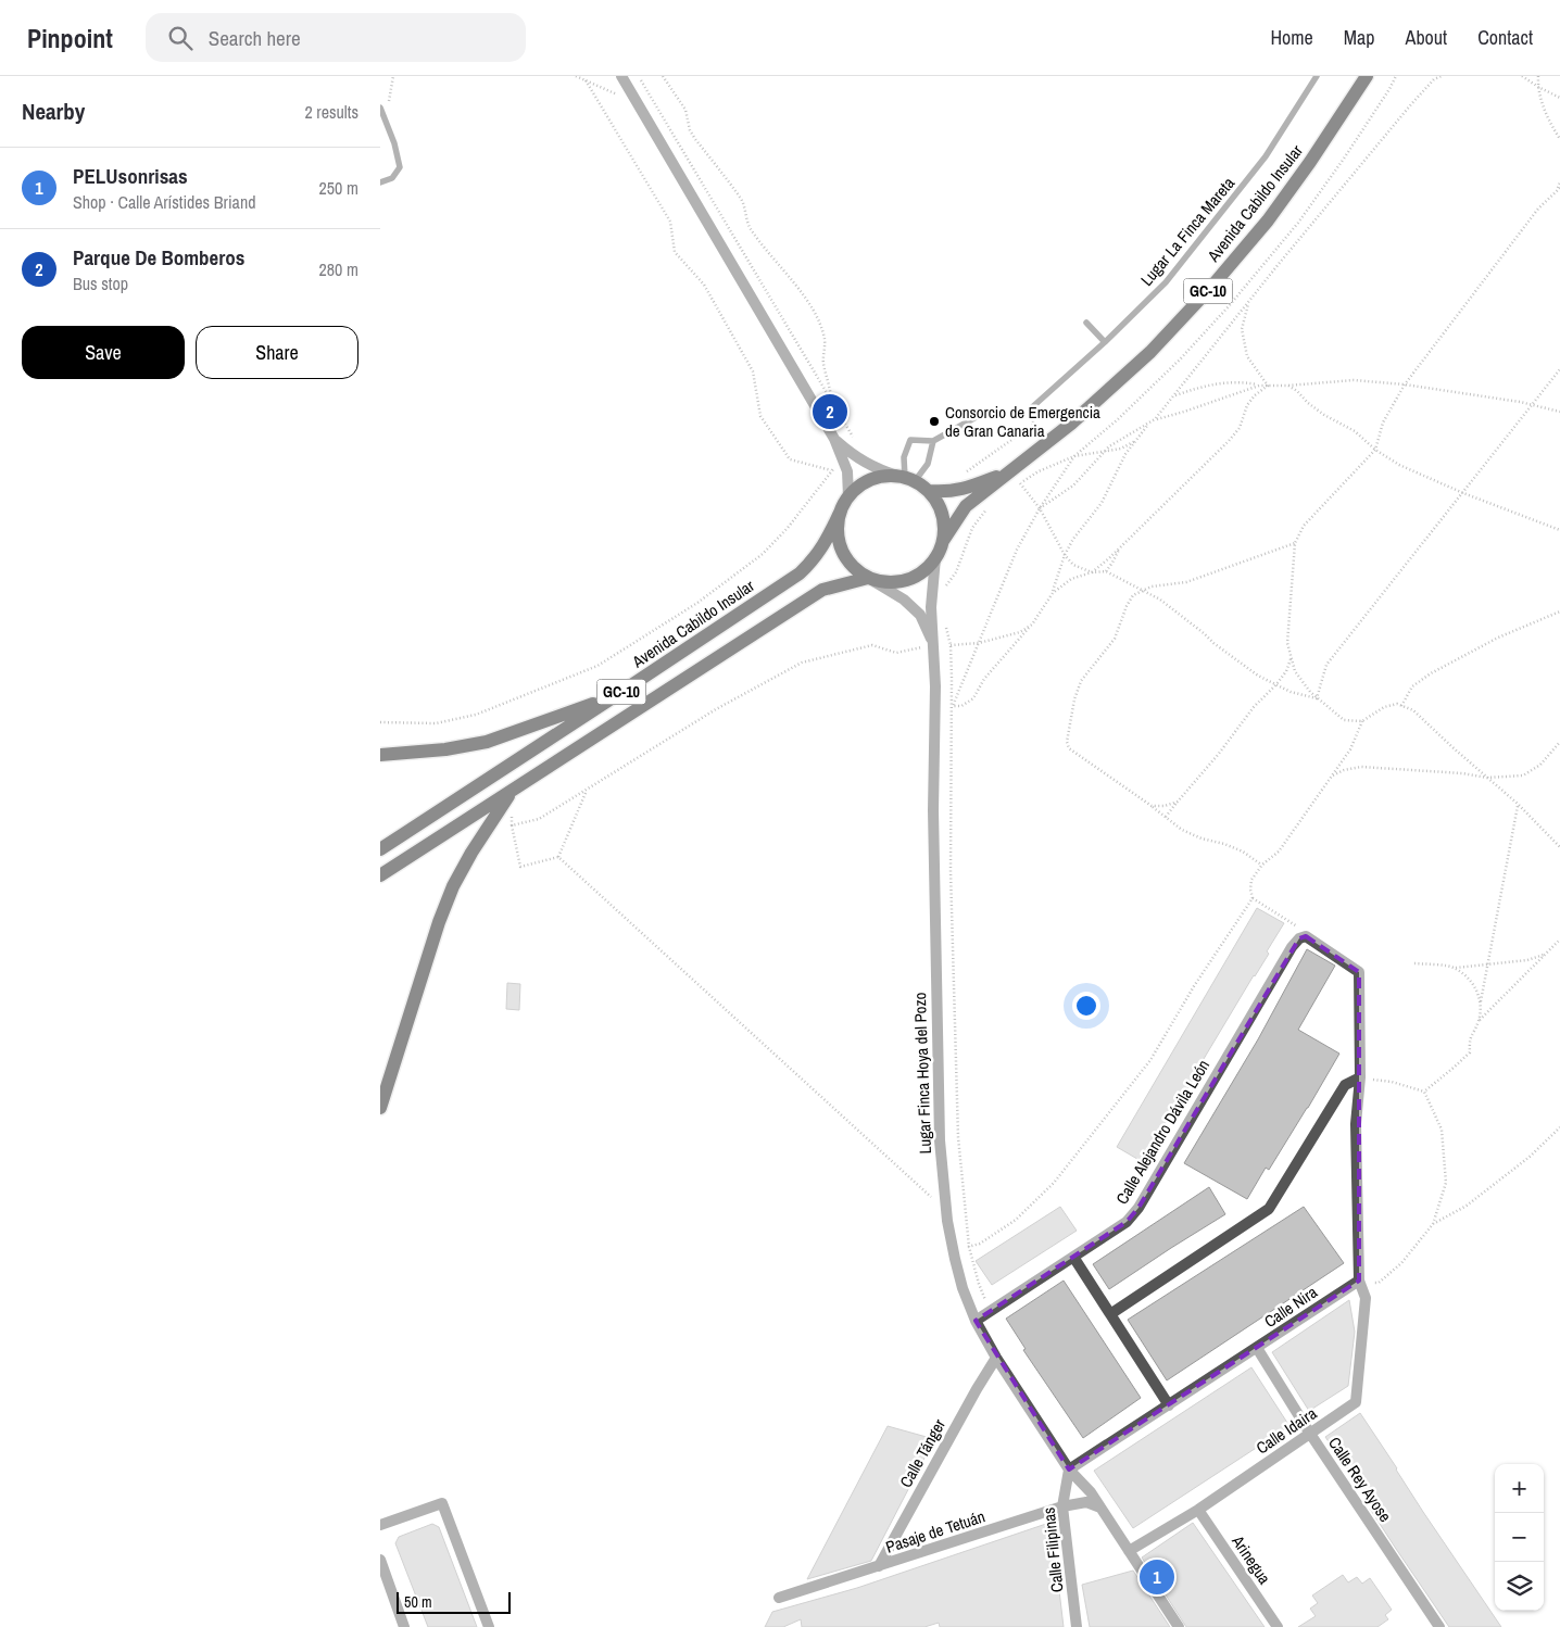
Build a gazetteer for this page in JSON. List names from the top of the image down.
{
  "streets": {
    "main road": ["Avenida Cabildo Insular", "GC-10"],
    "street": [
      "Lugar Finca Hoya del Pozo",
      "Calle Alejandro Dávila León",
      "Calle Nira",
      "Calle Idaira",
      "Calle Tánger",
      "Calle Rey Ayose",
      "Pasaje de Tetuán",
      "Calle Filipinas",
      "Arinegua"
    ],
    "lane": ["Lugar La Finca Mareta"]
  },
  "crossings": [
    ["Avenida Cabildo Insular", "GC-10"],
    ["Avenida Cabildo Insular", "Lugar Finca Hoya del Pozo"],
    ["GC-10", "Lugar Finca Hoya del Pozo"],
    ["Lugar Finca Hoya del Pozo", "Calle Alejandro Dávila León"],
    ["Lugar Finca Hoya del Pozo", "Calle Nira"],
    ["Lugar Finca Hoya del Pozo", "Calle Idaira"],
    ["Lugar Finca Hoya del Pozo", "Calle Tánger"],
    ["Lugar Finca Hoya del Pozo", "Pasaje de Tetuán"],
    ["Lugar Finca Hoya del Pozo", "Calle Filipinas"],
    ["Calle Nira", "Calle Idaira"],
    ["Calle Nira", "Calle Rey Ayose"],
    ["Calle Nira", "Calle Filipinas"],
    ["Calle Idaira", "Calle Rey Ayose"],
    ["Calle Idaira", "Arinegua"],
    ["Calle Tánger", "Pasaje de Tetuán"],
    ["Pasaje de Tetuán", "Calle Filipinas"]
  ],
  "places": ["Consorcio de Emergencia de Gran Canaria"],
  "scale_bar": "50 m",
  "page": {
    "header": "Pinpoint",
    "search": "Search here",
    "nav": [
      "Home",
      "Map",
      "About",
      "Contact"
    ],
    "heading": ["Nearby", "2 results"],
    "list": [
      {
        "mark": "1",
        "name": "PELUsonrisas",
        "note": "Shop · Calle Arístides Briand",
        "value": "250 m"
      },
      {
        "mark": "2",
        "name": "Parque De Bomberos",
        "note": "Bus stop",
        "value": "280 m"
      }
    ],
    "buttons": ["Save", "Share"],
    "pins": ["2", "1"],
    "map_buttons": ["+", "−"],
    "scale": "50 m"
  }
}
